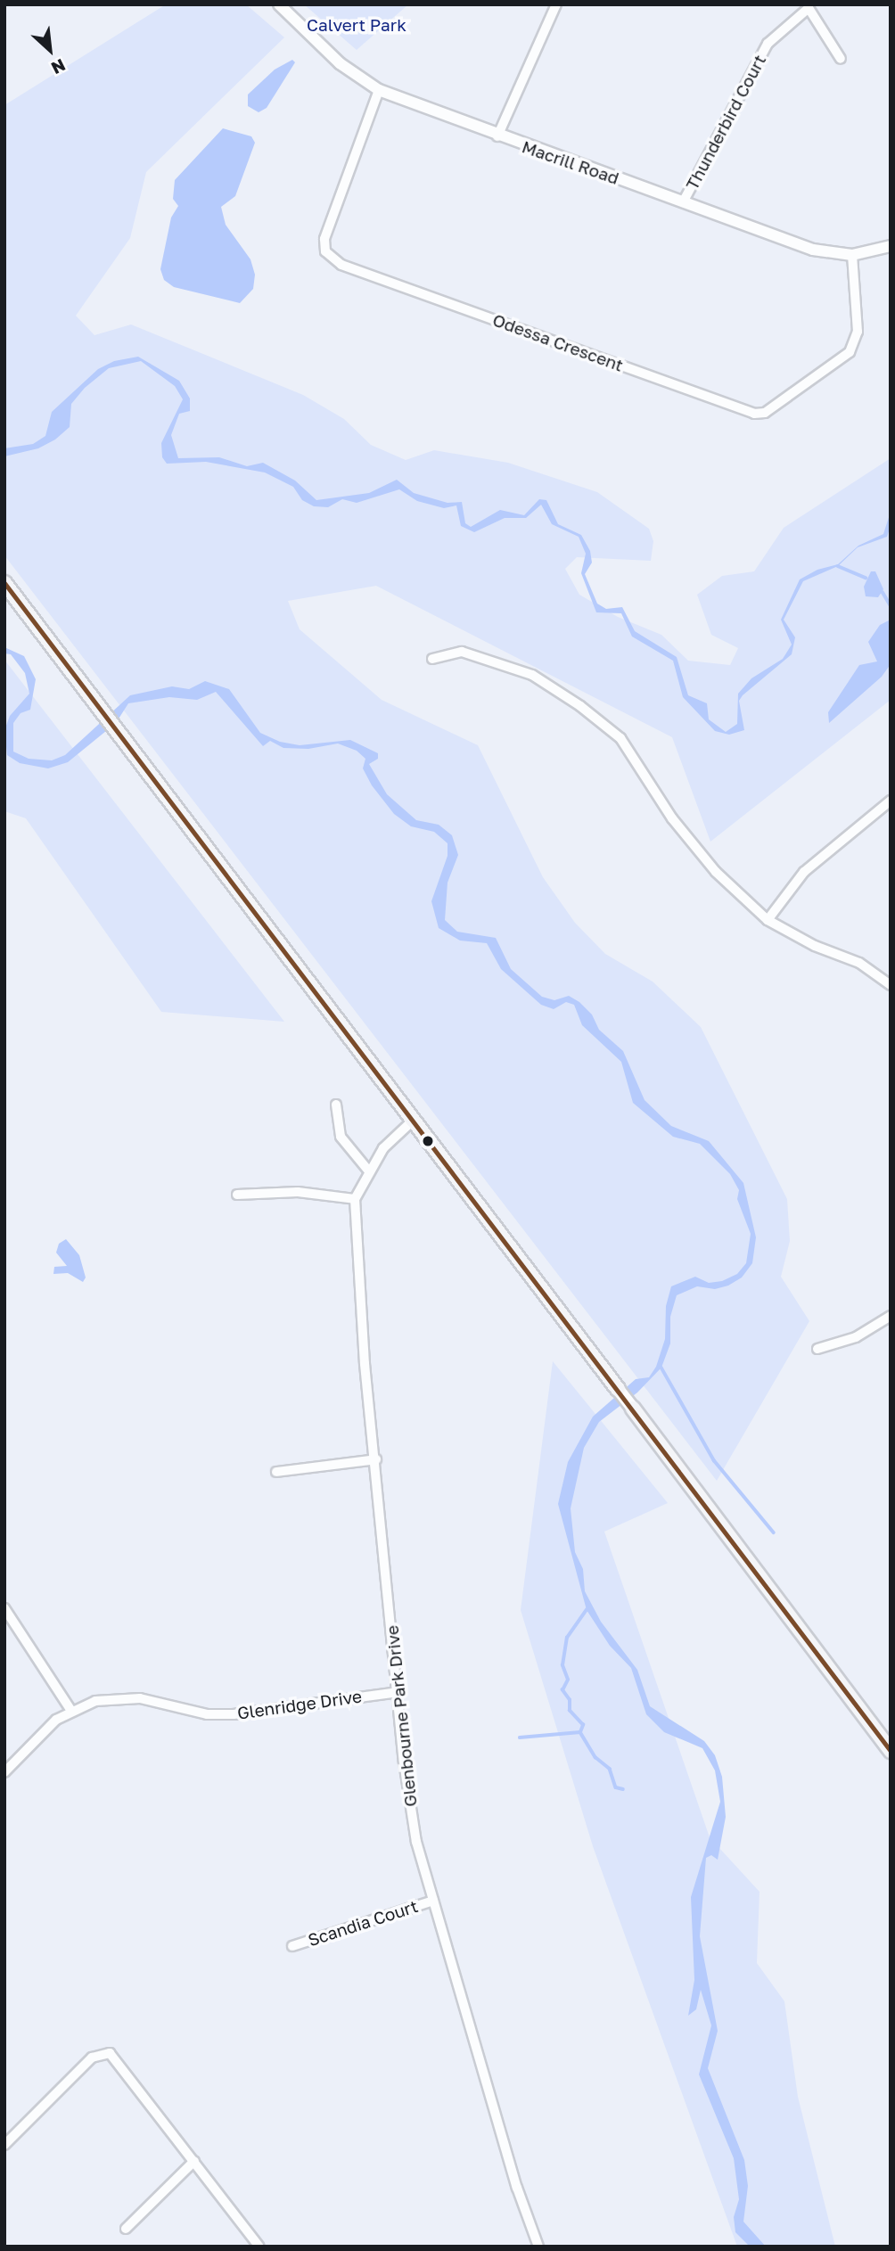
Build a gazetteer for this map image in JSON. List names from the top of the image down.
{
  "streets": {
    "street": [
      "Thunderbird Court",
      "Macrill Road",
      "Odessa Crescent",
      "Glenridge Drive",
      "Glenbourne Park Drive",
      "Scandia Court"
    ]
  },
  "crossings": [
    ["Thunderbird Court", "Macrill Road"],
    ["Macrill Road", "Odessa Crescent"],
    ["Glenridge Drive", "Glenbourne Park Drive"],
    ["Glenbourne Park Drive", "Scandia Court"]
  ],
  "parks": ["Calvert Park"],
  "north": "bottom right"
}
